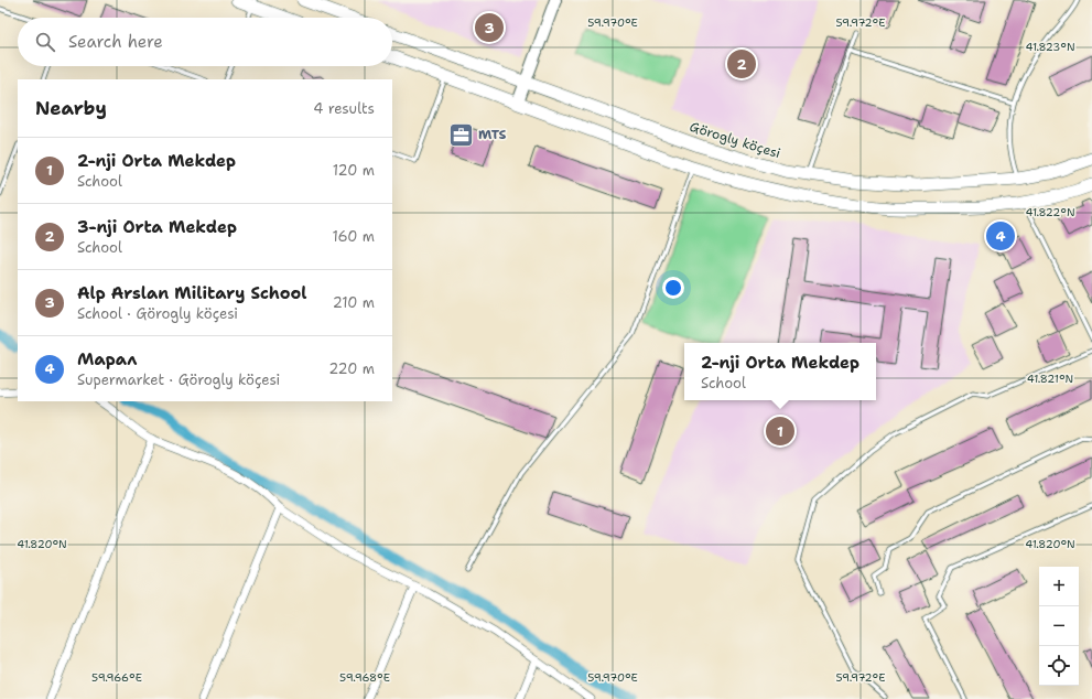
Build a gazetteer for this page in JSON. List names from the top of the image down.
{
  "streets": {
    "main road": ["Görogly köçesi"]
  },
  "places": {
    "office": ["MTS"]
  },
  "page": {
    "pins": [
      "3",
      "2",
      "4",
      "1"
    ],
    "search": "Search here",
    "heading": ["Nearby", "4 results"],
    "list": [
      {
        "mark": "1",
        "name": "2-nji Orta Mekdep",
        "note": "School",
        "value": "120 m"
      },
      {
        "mark": "2",
        "name": "3-nji Orta Mekdep",
        "note": "School",
        "value": "160 m"
      },
      {
        "mark": "3",
        "name": "Alp Arslan Military School",
        "note": "School · Görogly köçesi",
        "value": "210 m"
      },
      {
        "mark": "4",
        "name": "Марал",
        "note": "Supermarket · Görogly köçesi",
        "value": "220 m"
      }
    ],
    "popup": ["2-nji Orta Mekdep", "School"],
    "map_buttons": ["+", "−"]
  },
  "coordinates": [
    "59.970°E",
    "59.972°E",
    "41.823°N",
    "41.822°N",
    "41.821°N",
    "41.820°N",
    "59.966°E",
    "59.968°E"
  ]
}
